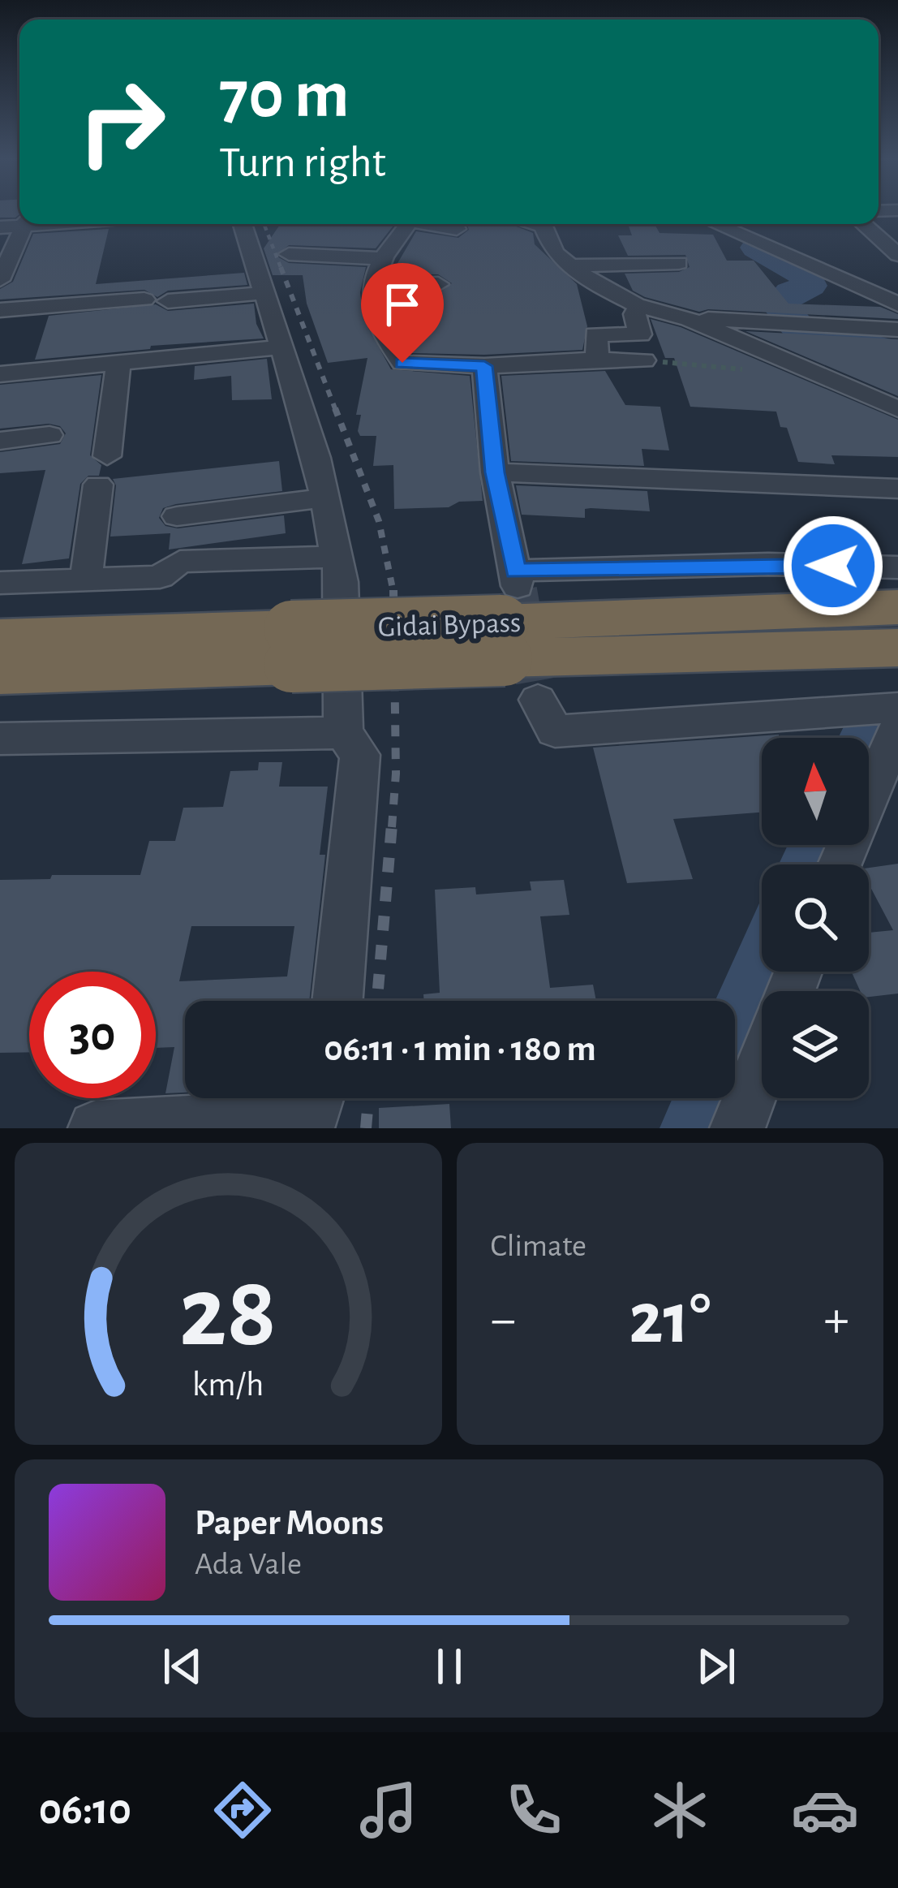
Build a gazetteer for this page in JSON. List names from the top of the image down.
{
  "streets": {
    "highway": ["Gidai Bypass"]
  },
  "north": "top",
  "page": {
    "turn": ["70 m", "Turn right"],
    "limit": "30",
    "trip": "06:11 · 1 min · 180 m",
    "tile": "Climate",
    "heat": ["−", "21°", "+"],
    "song": ["Paper Moons", "Ada Vale"],
    "tabs": "06:10",
    "gauge": ["28", "km/h"]
  }
}
